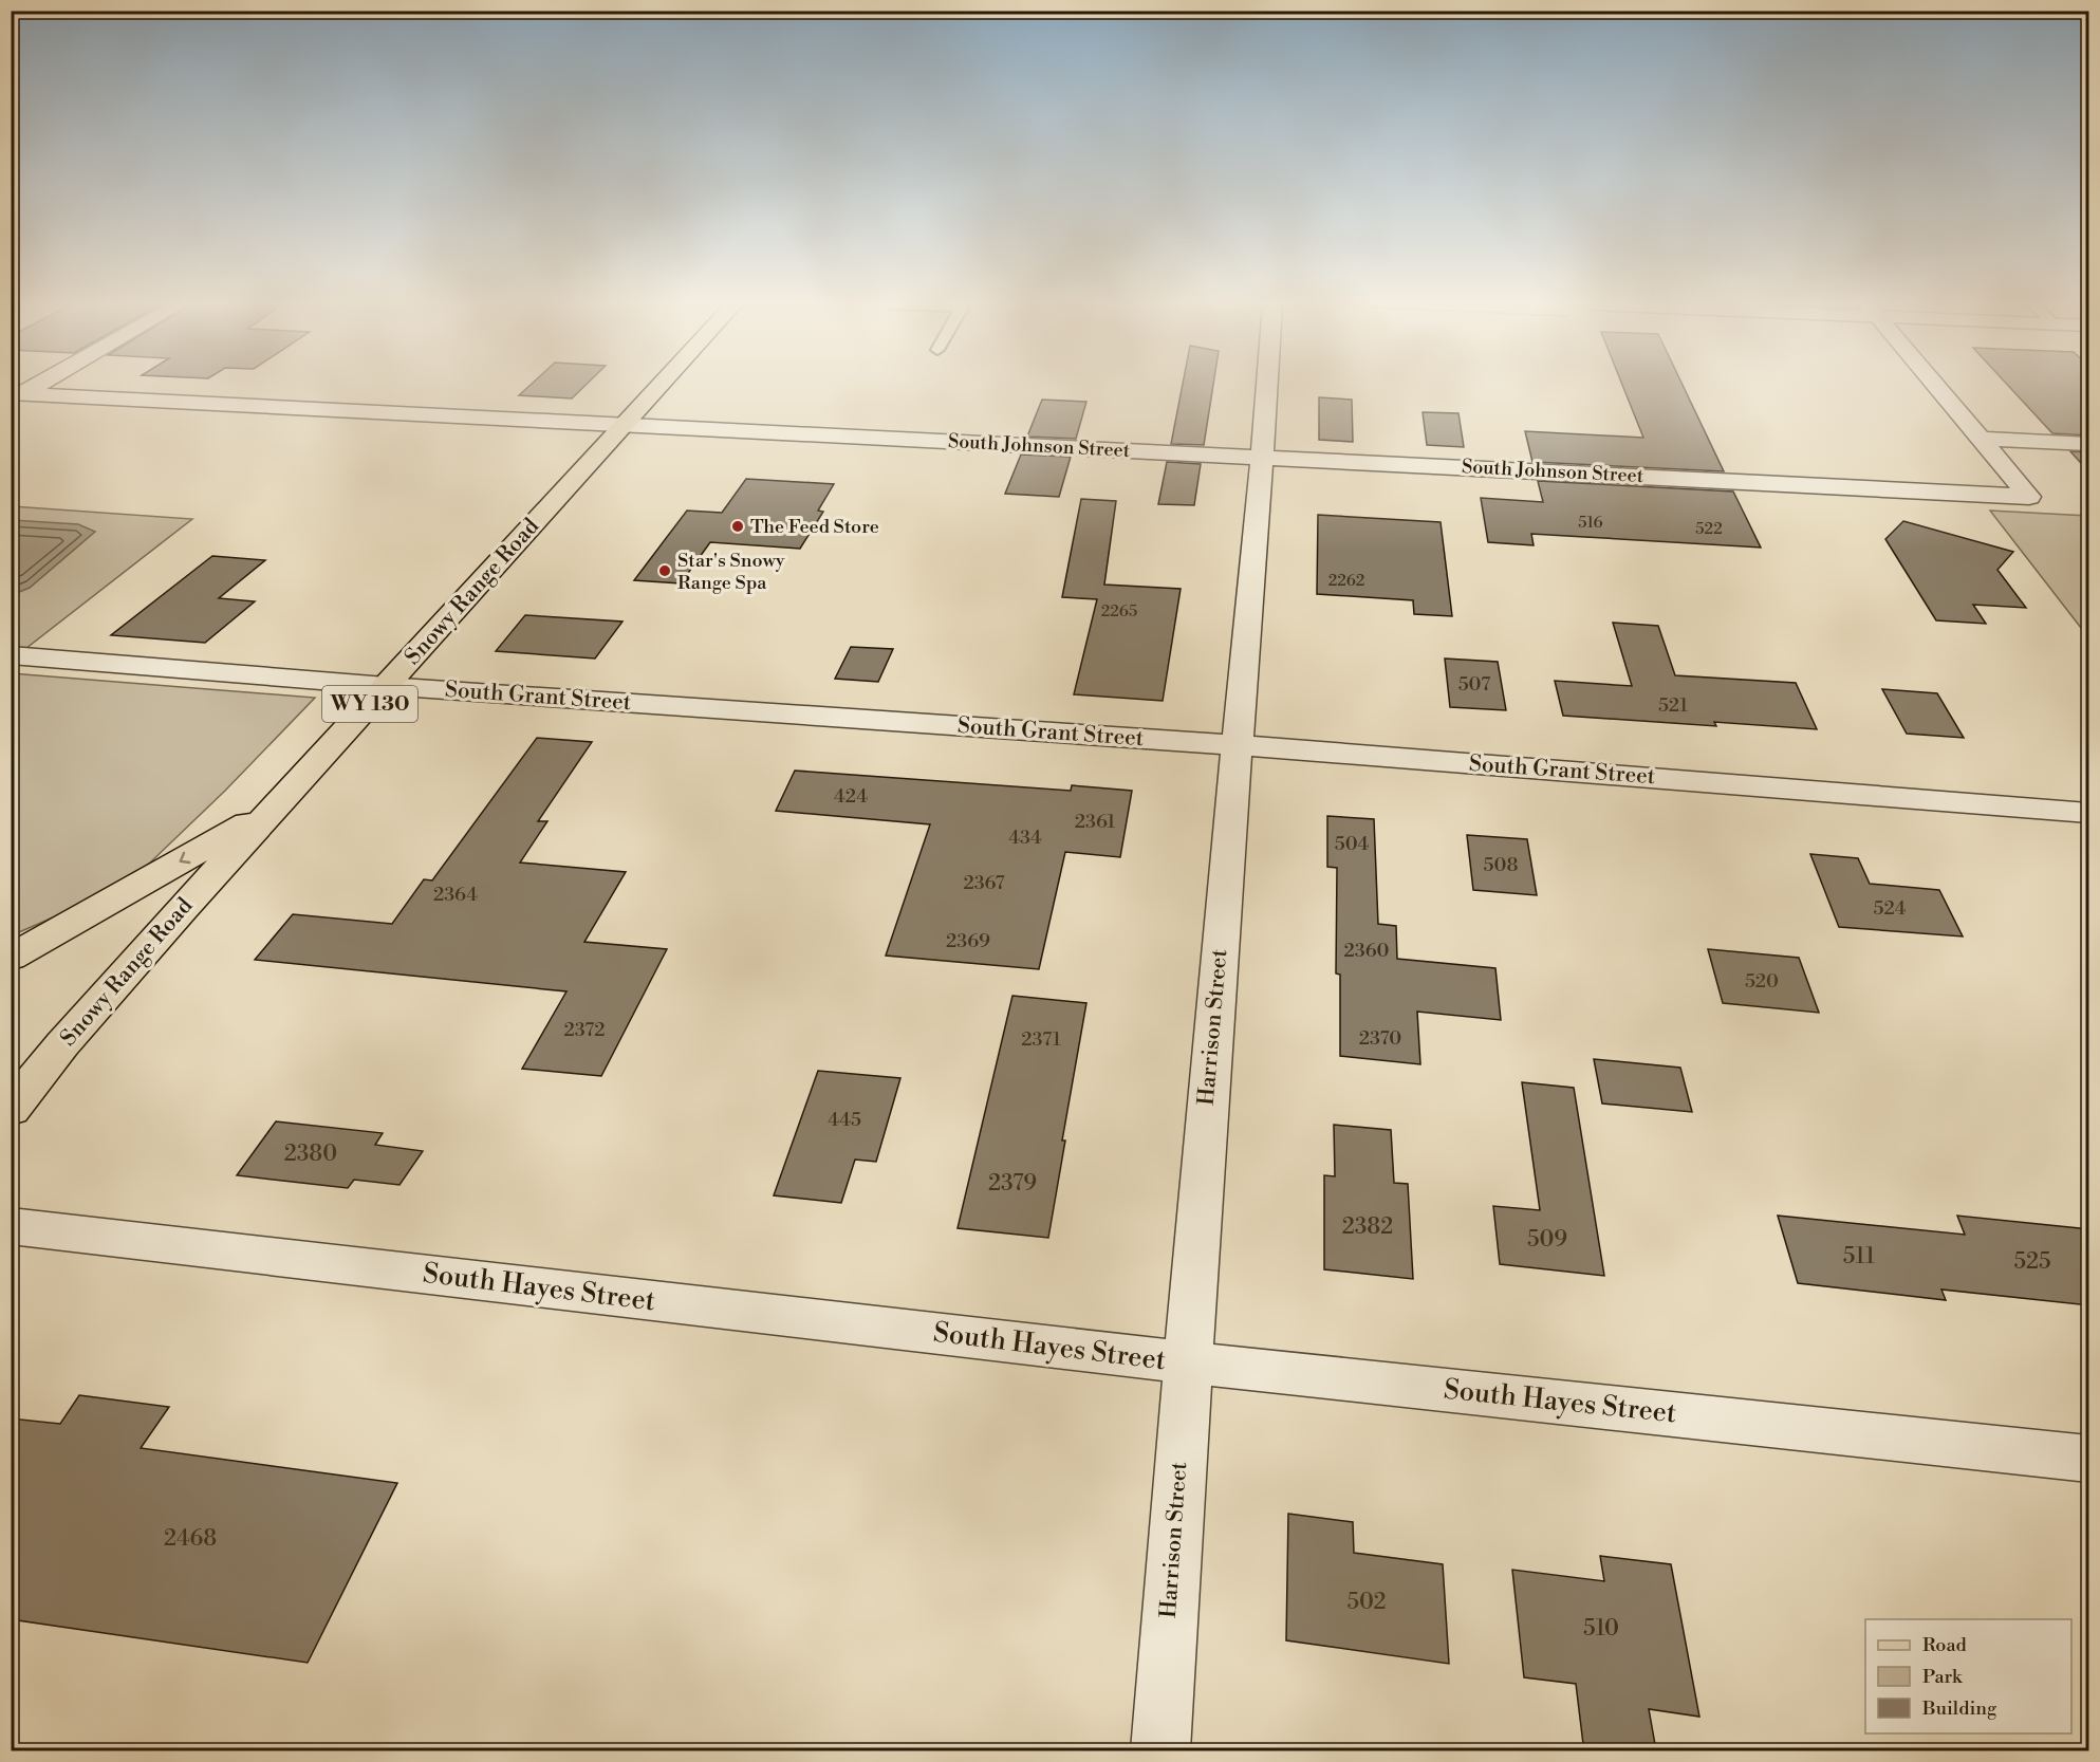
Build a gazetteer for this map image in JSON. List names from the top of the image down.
{
  "streets": {
    "main road": ["Snowy Range Road", "WY 130"],
    "street": [
      "South Johnson Street",
      "South Grant Street",
      "Harrison Street",
      "South Hayes Street"
    ]
  },
  "crossings": [
    ["South Johnson Street", "Snowy Range Road"],
    ["South Johnson Street", "Harrison Street"],
    ["Snowy Range Road", "South Grant Street"],
    ["Snowy Range Road", "WY 130"],
    ["South Grant Street", "Harrison Street"],
    ["Harrison Street", "South Hayes Street"]
  ],
  "places": ["The Feed Store", "Star's Snowy Range Spa"],
  "house_numbers": [
    "516",
    "522",
    "2262",
    "2265",
    "507",
    "521",
    "424",
    "2361",
    "434",
    "504",
    "508",
    "2367",
    "2364",
    "524",
    "2369",
    "2360",
    "520",
    "2372",
    "2370",
    "2371",
    "445",
    "2380",
    "2379",
    "2382",
    "509",
    "511",
    "525",
    "2468",
    "502",
    "510"
  ],
  "legend": ["Road", "Park", "Building"]
}
